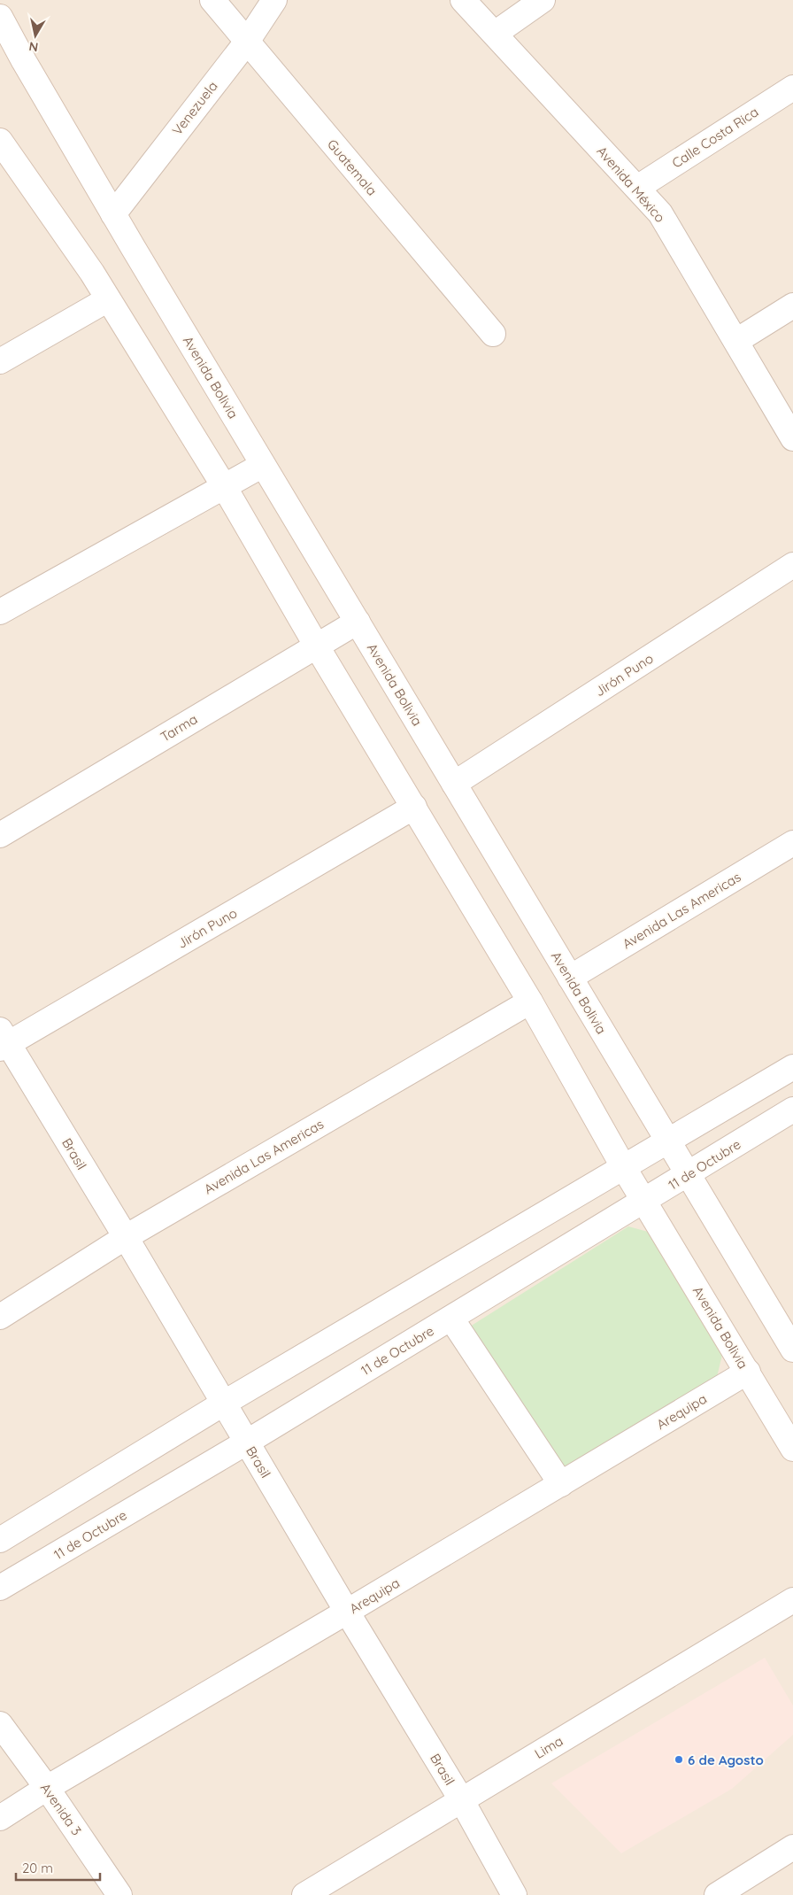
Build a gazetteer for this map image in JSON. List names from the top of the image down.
{
  "streets": {
    "street": [
      "Venezuela",
      "Calle Costa Rica",
      "Guatemala",
      "Avenida México",
      "Avenida Bolivia",
      "Jirón Puno",
      "Tarma",
      "Avenida Las Americas",
      "Brasil",
      "11 de Octubre",
      "Arequipa",
      "Lima",
      "Avenida 3"
    ]
  },
  "crossings": [
    ["Venezuela", "Guatemala"],
    ["Venezuela", "Avenida Bolivia"],
    ["Calle Costa Rica", "Avenida México"],
    ["Avenida Bolivia", "Jirón Puno"],
    ["Avenida Bolivia", "Tarma"],
    ["Avenida Bolivia", "Avenida Las Americas"],
    ["Avenida Bolivia", "11 de Octubre"],
    ["Avenida Bolivia", "Arequipa"],
    ["Jirón Puno", "Brasil"],
    ["Avenida Las Americas", "Brasil"],
    ["Brasil", "11 de Octubre"],
    ["Brasil", "Arequipa"],
    ["Brasil", "Lima"],
    ["Arequipa", "Avenida 3"]
  ],
  "places": ["6 de Agosto"],
  "scale_bar": "20 m",
  "north": "bottom"
}
